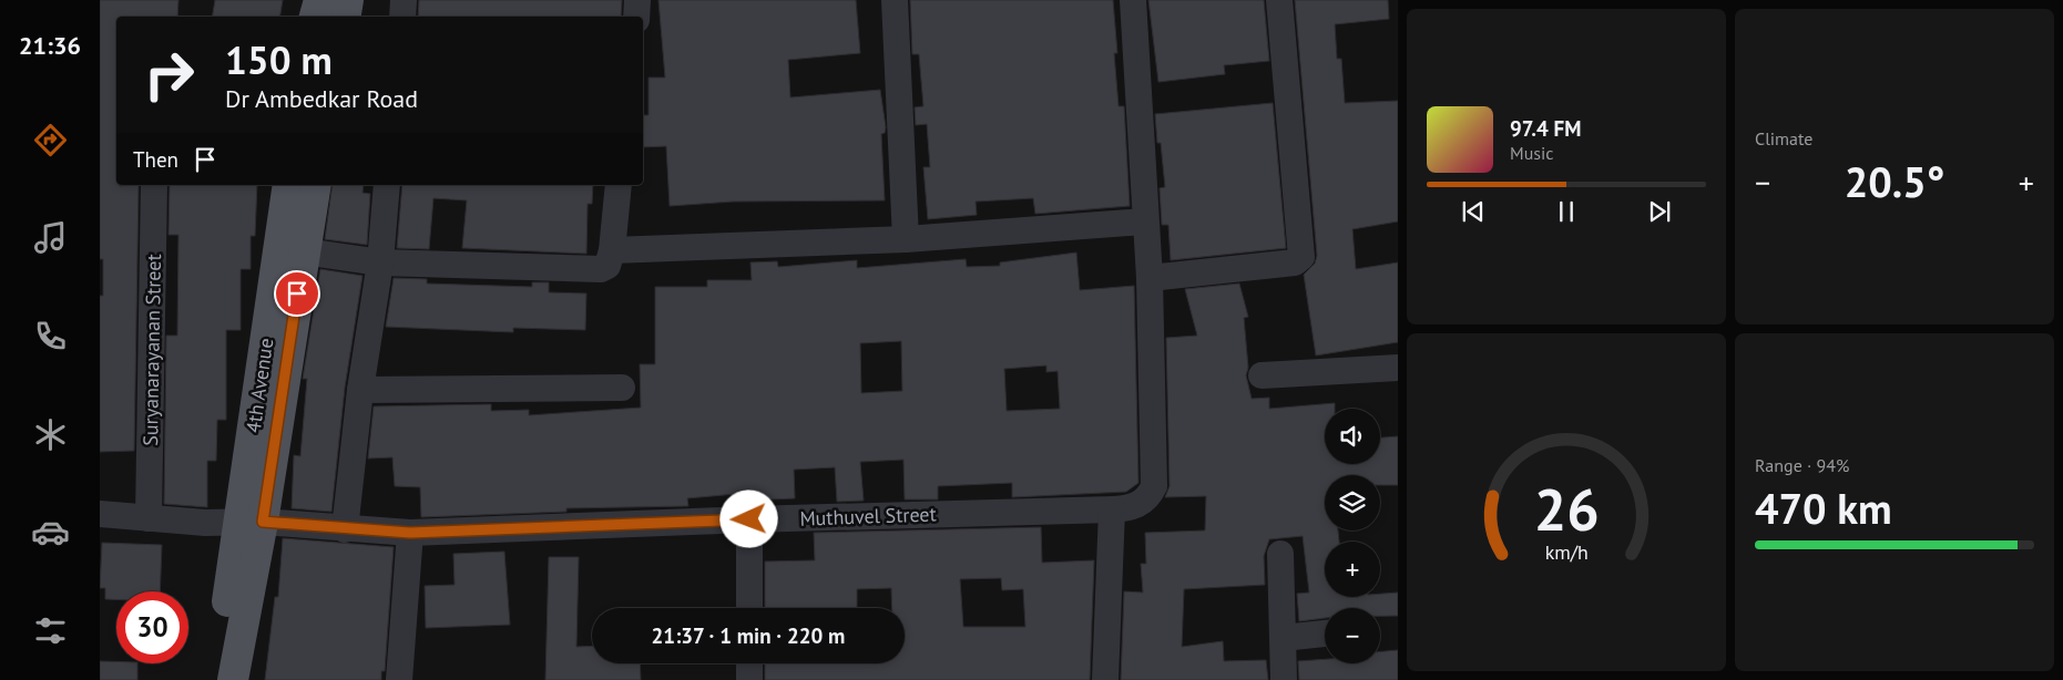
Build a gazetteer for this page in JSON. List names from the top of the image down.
{
  "streets": {
    "main road": ["4th Avenue"],
    "street": ["Suryanarayanan Street", "Muthuvel Street"]
  },
  "crossings": [
    ["Suryanarayanan Street", "Muthuvel Street"],
    ["4th Avenue", "Muthuvel Street"]
  ],
  "page": {
    "tabs": "21:36",
    "tile": [
      "Climate",
      ["Range · 94%", "470 km"]
    ],
    "turn": ["150 m", "Dr Ambedkar Road"],
    "song": ["97.4 FM", "Music"],
    "then": "Then",
    "heat": ["−", "20.5°", "+"],
    "map_buttons": ["+", "−"],
    "limit": "30",
    "trip": "21:37 · 1 min · 220 m",
    "gauge": ["26", "km/h"]
  }
}
